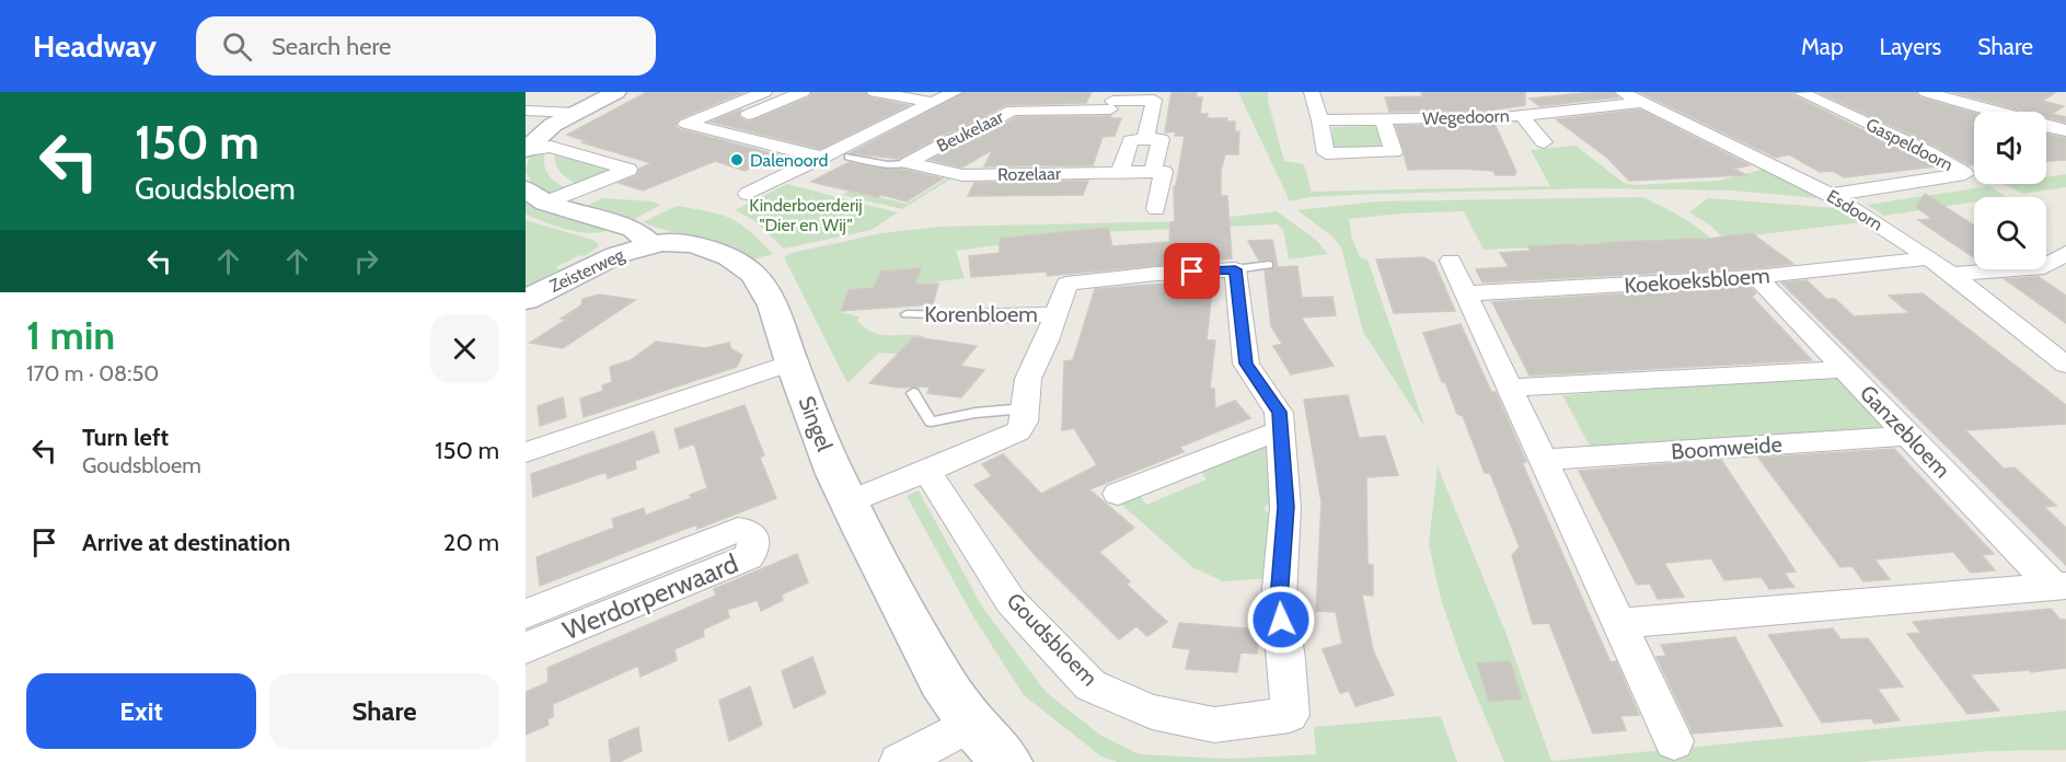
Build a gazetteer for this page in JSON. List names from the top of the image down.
{
  "streets": {
    "street": [
      "Wegedoorn",
      "Beukelaar",
      "Gaspeldoorn",
      "Rozelaar",
      "Esdoorn",
      "Zeisterweg",
      "Koekoeksbloem",
      "Korenbloem",
      "Singel",
      "Ganzebloem",
      "Boomweide",
      "Werdorperwaard",
      "Goudsbloem"
    ]
  },
  "crossings": [
    ["Wegedoorn", "Esdoorn"],
    ["Beukelaar", "Rozelaar"],
    ["Gaspeldoorn", "Esdoorn"],
    ["Esdoorn", "Koekoeksbloem"],
    ["Zeisterweg", "Singel"],
    ["Koekoeksbloem", "Ganzebloem"],
    ["Ganzebloem", "Boomweide"]
  ],
  "parks": ["Kinderboerderij \"Dier en Wij\""],
  "places": ["Dalenoord"],
  "page": {
    "header": "Headway",
    "search": "Search here",
    "nav": ["Map", "Layers", "Share"],
    "turn": ["150 m", "Goudsbloem"],
    "heading": ["1 min", "170 m · 08:50"],
    "list": [
      {
        "name": "Turn left",
        "note": "Goudsbloem",
        "value": "150 m"
      },
      {
        "name": "Arrive at destination",
        "value": "20 m"
      }
    ],
    "buttons": ["Exit", "Share"]
  }
}
